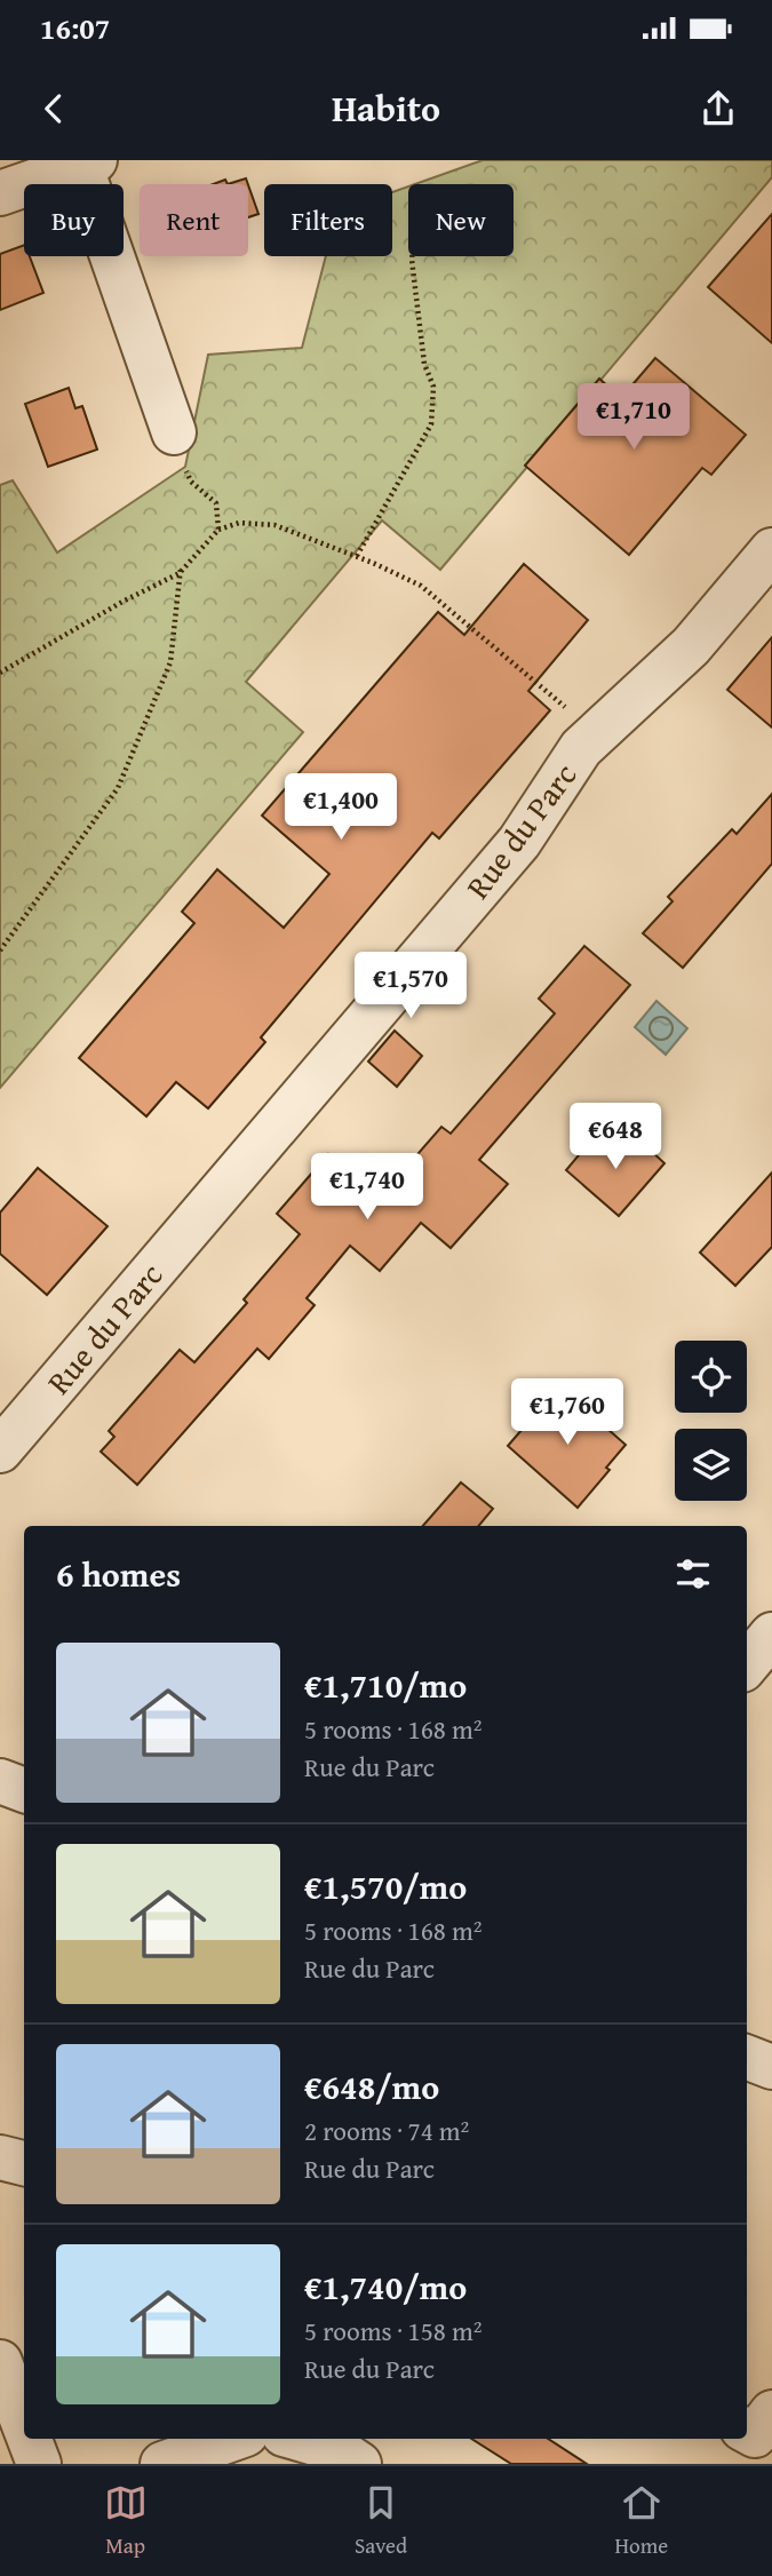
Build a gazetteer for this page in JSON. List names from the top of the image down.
{
  "streets": {
    "street": ["Rue du Parc"]
  },
  "page": {
    "status": "16:07",
    "header": "Habito",
    "chip": [
      "Buy",
      "Rent",
      "Filters",
      "New"
    ],
    "price": [
      "€1,710",
      "€1,400",
      "€1,570",
      "€648",
      "€1,740",
      "€1,760"
    ],
    "heading": "6 homes",
    "list": [
      {
        "name": "€1,710/mo",
        "note": "5 rooms · 168 m² · Rue du Parc"
      },
      {
        "name": "€1,570/mo",
        "note": "5 rooms · 168 m² · Rue du Parc"
      },
      {
        "name": "€648/mo",
        "note": "2 rooms · 74 m² · Rue du Parc"
      },
      {
        "name": "€1,740/mo",
        "note": "5 rooms · 158 m² · Rue du Parc"
      }
    ],
    "tabs": ["Map", "Saved", "Home"]
  }
}
